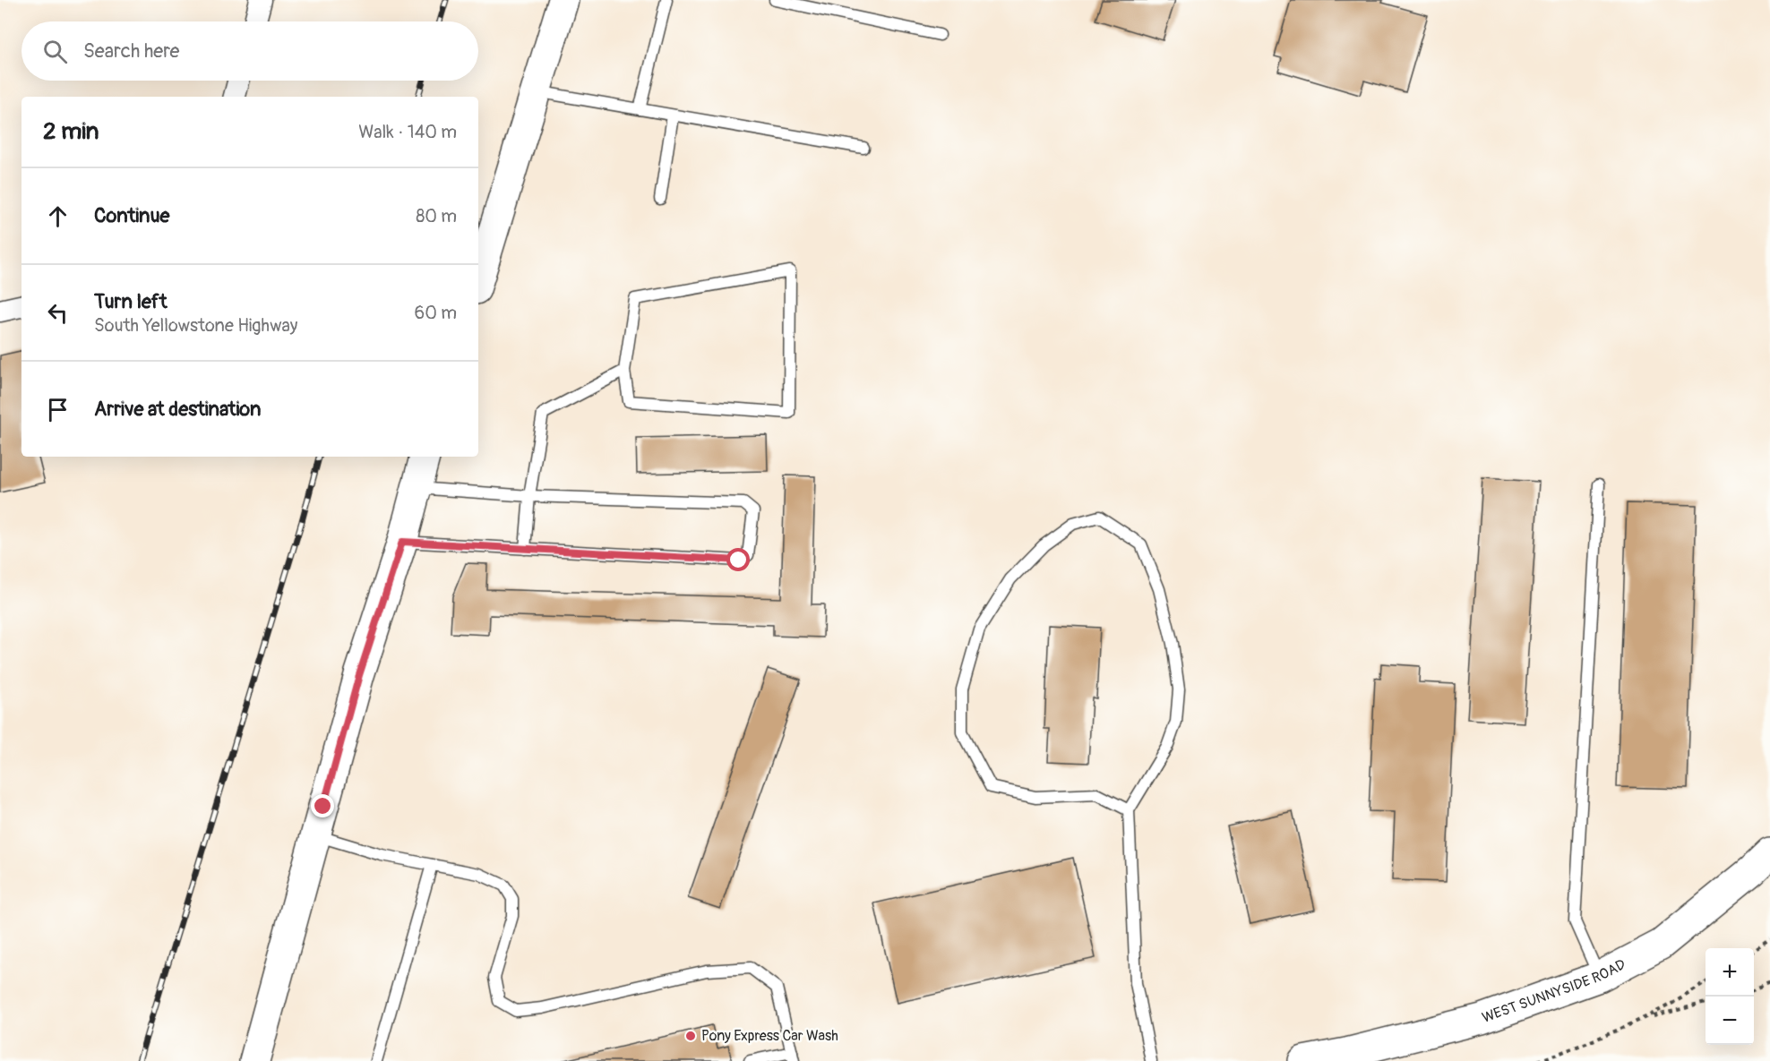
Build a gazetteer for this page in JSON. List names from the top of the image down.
{
  "streets": {
    "main road": ["WEST SUNNYSIDE ROAD"]
  },
  "places": ["Pony Express Car Wash"],
  "page": {
    "search": "Search here",
    "heading": ["2 min", "Walk · 140 m"],
    "list": [
      ["Continue", "80 m"],
      ["Turn left", "South Yellowstone Highway", "60 m"],
      "Arrive at destination"
    ],
    "map_buttons": ["+", "−"]
  }
}
